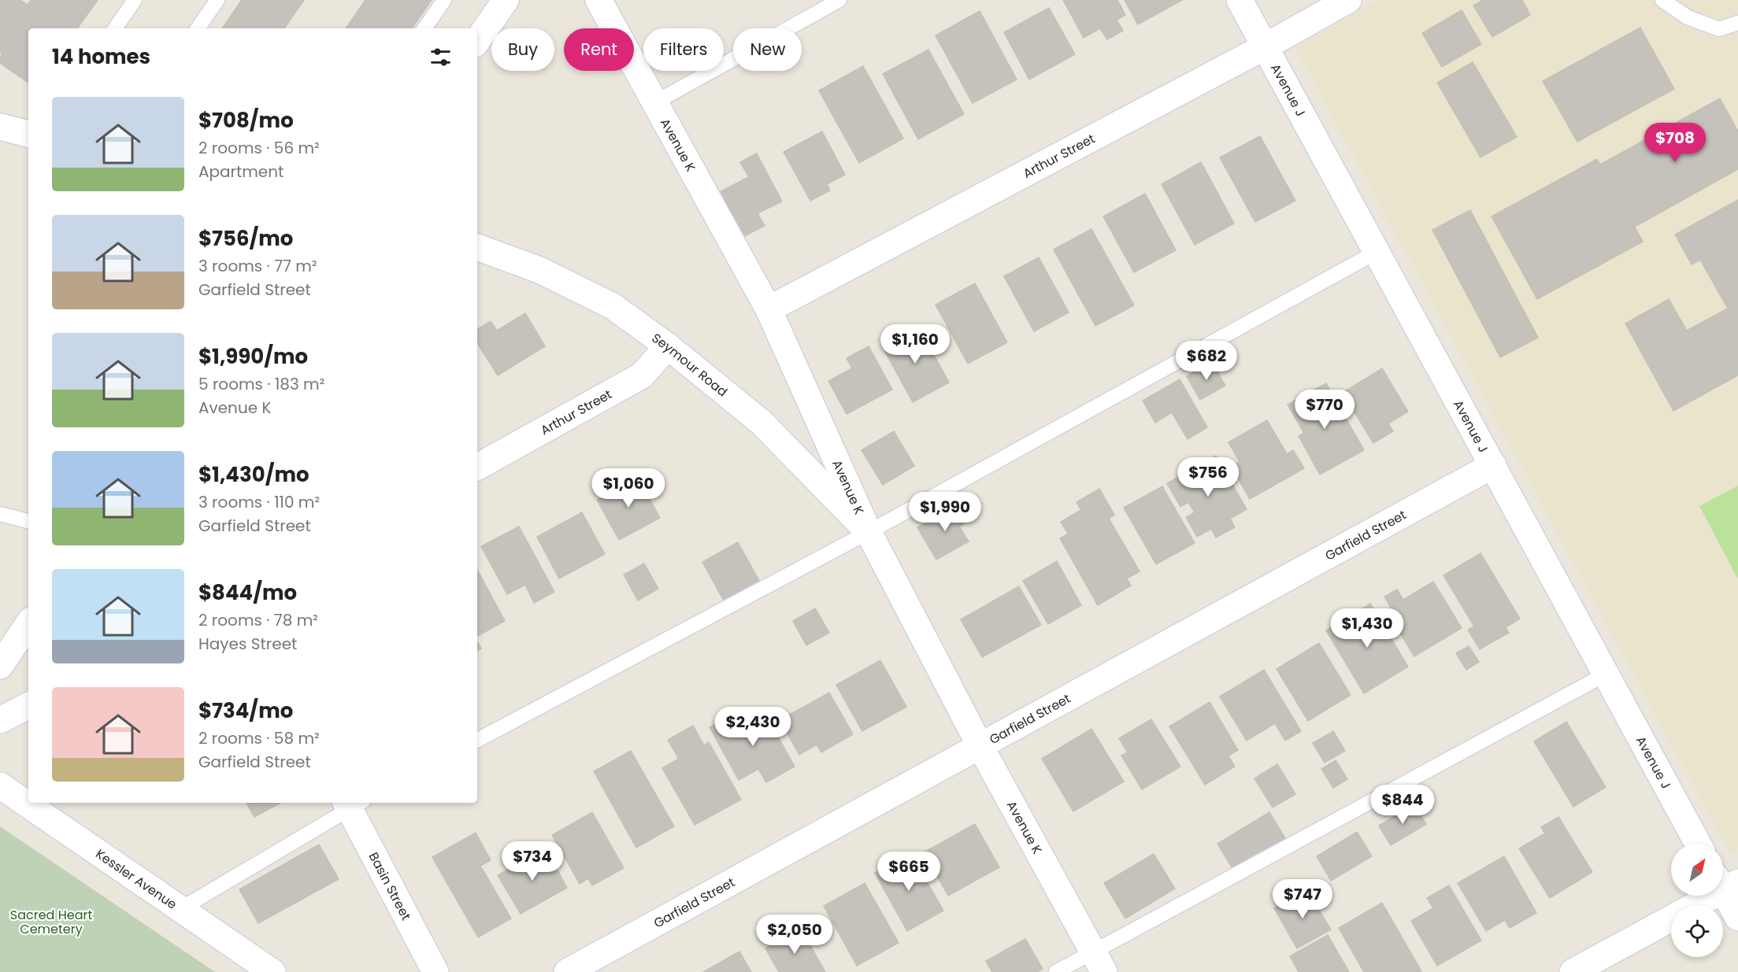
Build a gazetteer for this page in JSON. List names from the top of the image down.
{
  "streets": {
    "street": [
      "Avenue J",
      "Avenue K",
      "Arthur Street",
      "Seymour Road",
      "Garfield Street",
      "Kessler Avenue",
      "Basin Street"
    ]
  },
  "crossings": [
    ["Avenue J", "Arthur Street"],
    ["Avenue J", "Garfield Street"],
    ["Avenue K", "Arthur Street"],
    ["Avenue K", "Seymour Road"],
    ["Avenue K", "Garfield Street"],
    ["Arthur Street", "Seymour Road"]
  ],
  "parks": ["Sacred Heart Cemetery"],
  "north": "top right",
  "page": {
    "chip": [
      "Buy",
      "Rent",
      "Filters",
      "New"
    ],
    "heading": "14 homes",
    "list": [
      {
        "name": "$708/mo",
        "note": "2 rooms · 56 m² · Apartment"
      },
      {
        "name": "$756/mo",
        "note": "3 rooms · 77 m² · Garfield Street"
      },
      {
        "name": "$1,990/mo",
        "note": "5 rooms · 183 m² · Avenue K"
      },
      {
        "name": "$1,430/mo",
        "note": "3 rooms · 110 m² · Garfield Street"
      },
      {
        "name": "$844/mo",
        "note": "2 rooms · 78 m² · Hayes Street"
      },
      {
        "name": "$734/mo",
        "note": "2 rooms · 58 m² · Garfield Street"
      }
    ],
    "price": [
      "$708",
      "$1,160",
      "$682",
      "$770",
      "$756",
      "$1,060",
      "$1,990",
      "$1,430",
      "$2,430",
      "$844",
      "$734",
      "$665",
      "$747",
      "$2,050"
    ]
  }
}
